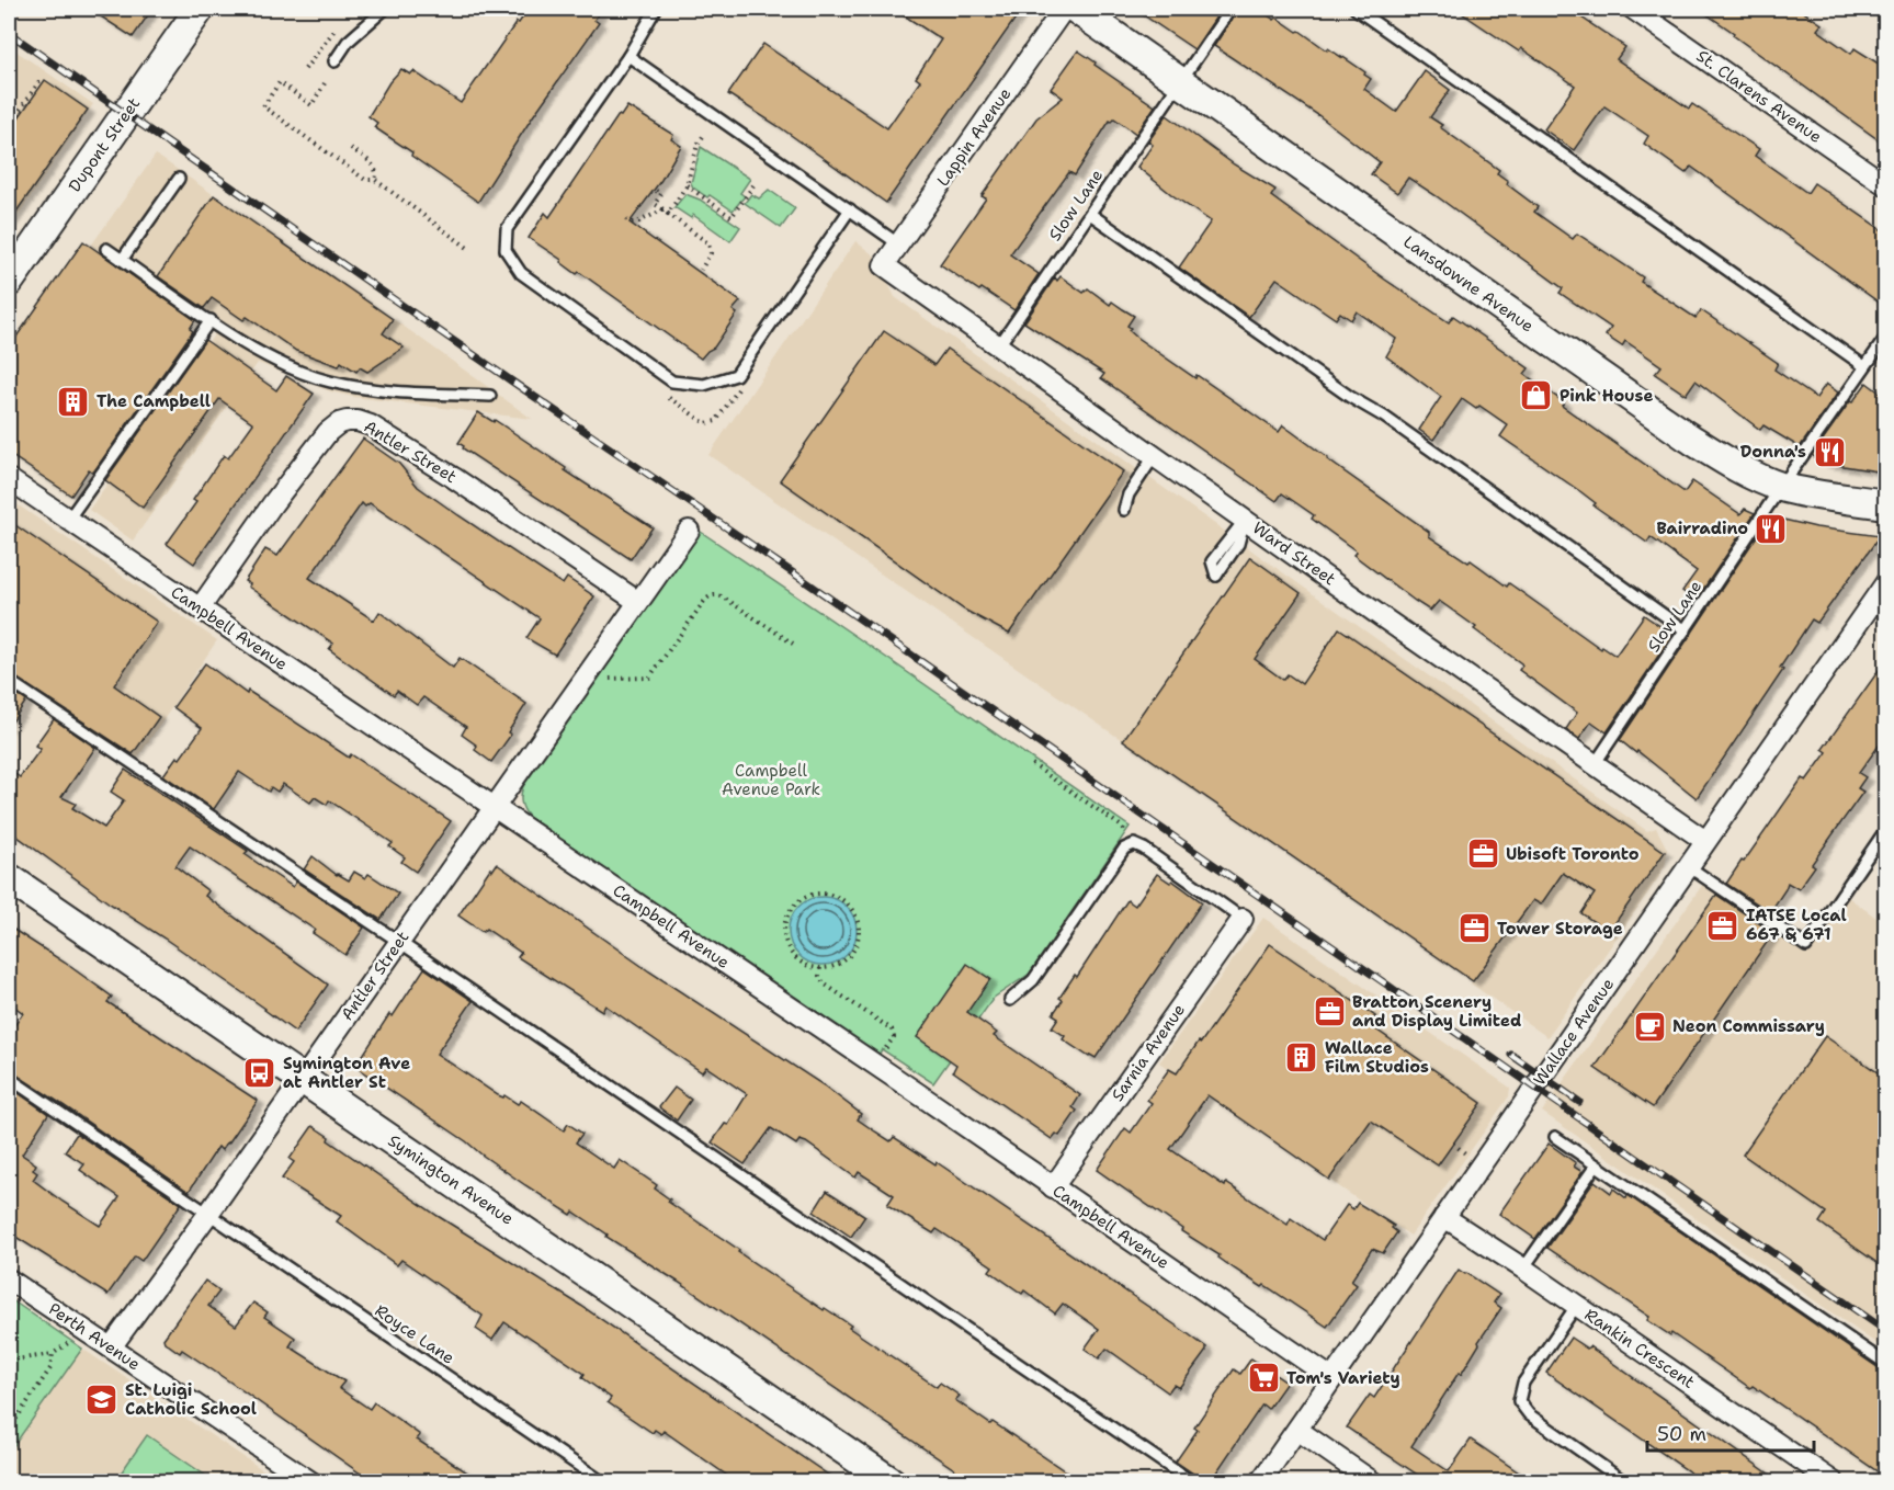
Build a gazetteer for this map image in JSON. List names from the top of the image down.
{
  "streets": {
    "street": [
      "St. Clarens Avenue",
      "Lappin Avenue",
      "Dupont Street",
      "Lansdowne Avenue",
      "Antler Street",
      "Ward Street",
      "Campbell Avenue",
      "Wallace Avenue",
      "Sarnia Avenue",
      "Symington Avenue",
      "Perth Avenue",
      "Rankin Crescent"
    ],
    "lane": ["Slow Lane", "Royce Lane"]
  },
  "crossings": [
    ["Lappin Avenue", "Ward Street"],
    ["Slow Lane", "Lansdowne Avenue"],
    ["Slow Lane", "Ward Street"],
    ["Antler Street", "Campbell Avenue"],
    ["Antler Street", "Symington Avenue"],
    ["Antler Street", "Royce Lane"],
    ["Antler Street", "Perth Avenue"],
    ["Ward Street", "Wallace Avenue"],
    ["Campbell Avenue", "Wallace Avenue"],
    ["Campbell Avenue", "Sarnia Avenue"],
    ["Wallace Avenue", "Rankin Crescent"]
  ],
  "parks": ["Campbell Avenue Park"],
  "places": {
    "shop": ["Pink House"],
    "building": ["The Campbell", "Wallace Film Studios"],
    "restaurant": ["Donna's", "Bairradino"],
    "office": [
      "Ubisoft Toronto",
      "IATSE Local 667 & 671",
      "Tower Storage",
      "Bratton Scenery and Display Limited"
    ],
    "cafe": ["Neon Commissary"],
    "bus stop": ["Symington Ave at Antler St"],
    "supermarket": ["Tom's Variety"],
    "school or university": ["St. Luigi Catholic School"]
  },
  "scale_bar": "50 m"
}
